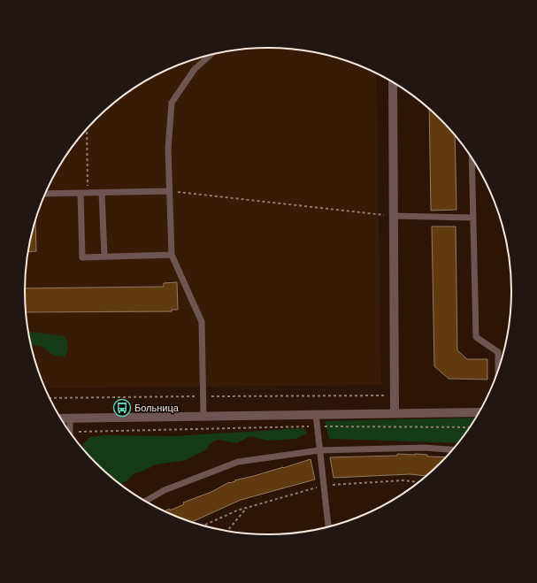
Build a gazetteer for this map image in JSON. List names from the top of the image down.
{
  "places": {
    "bus stop": ["Больница"]
  }
}
